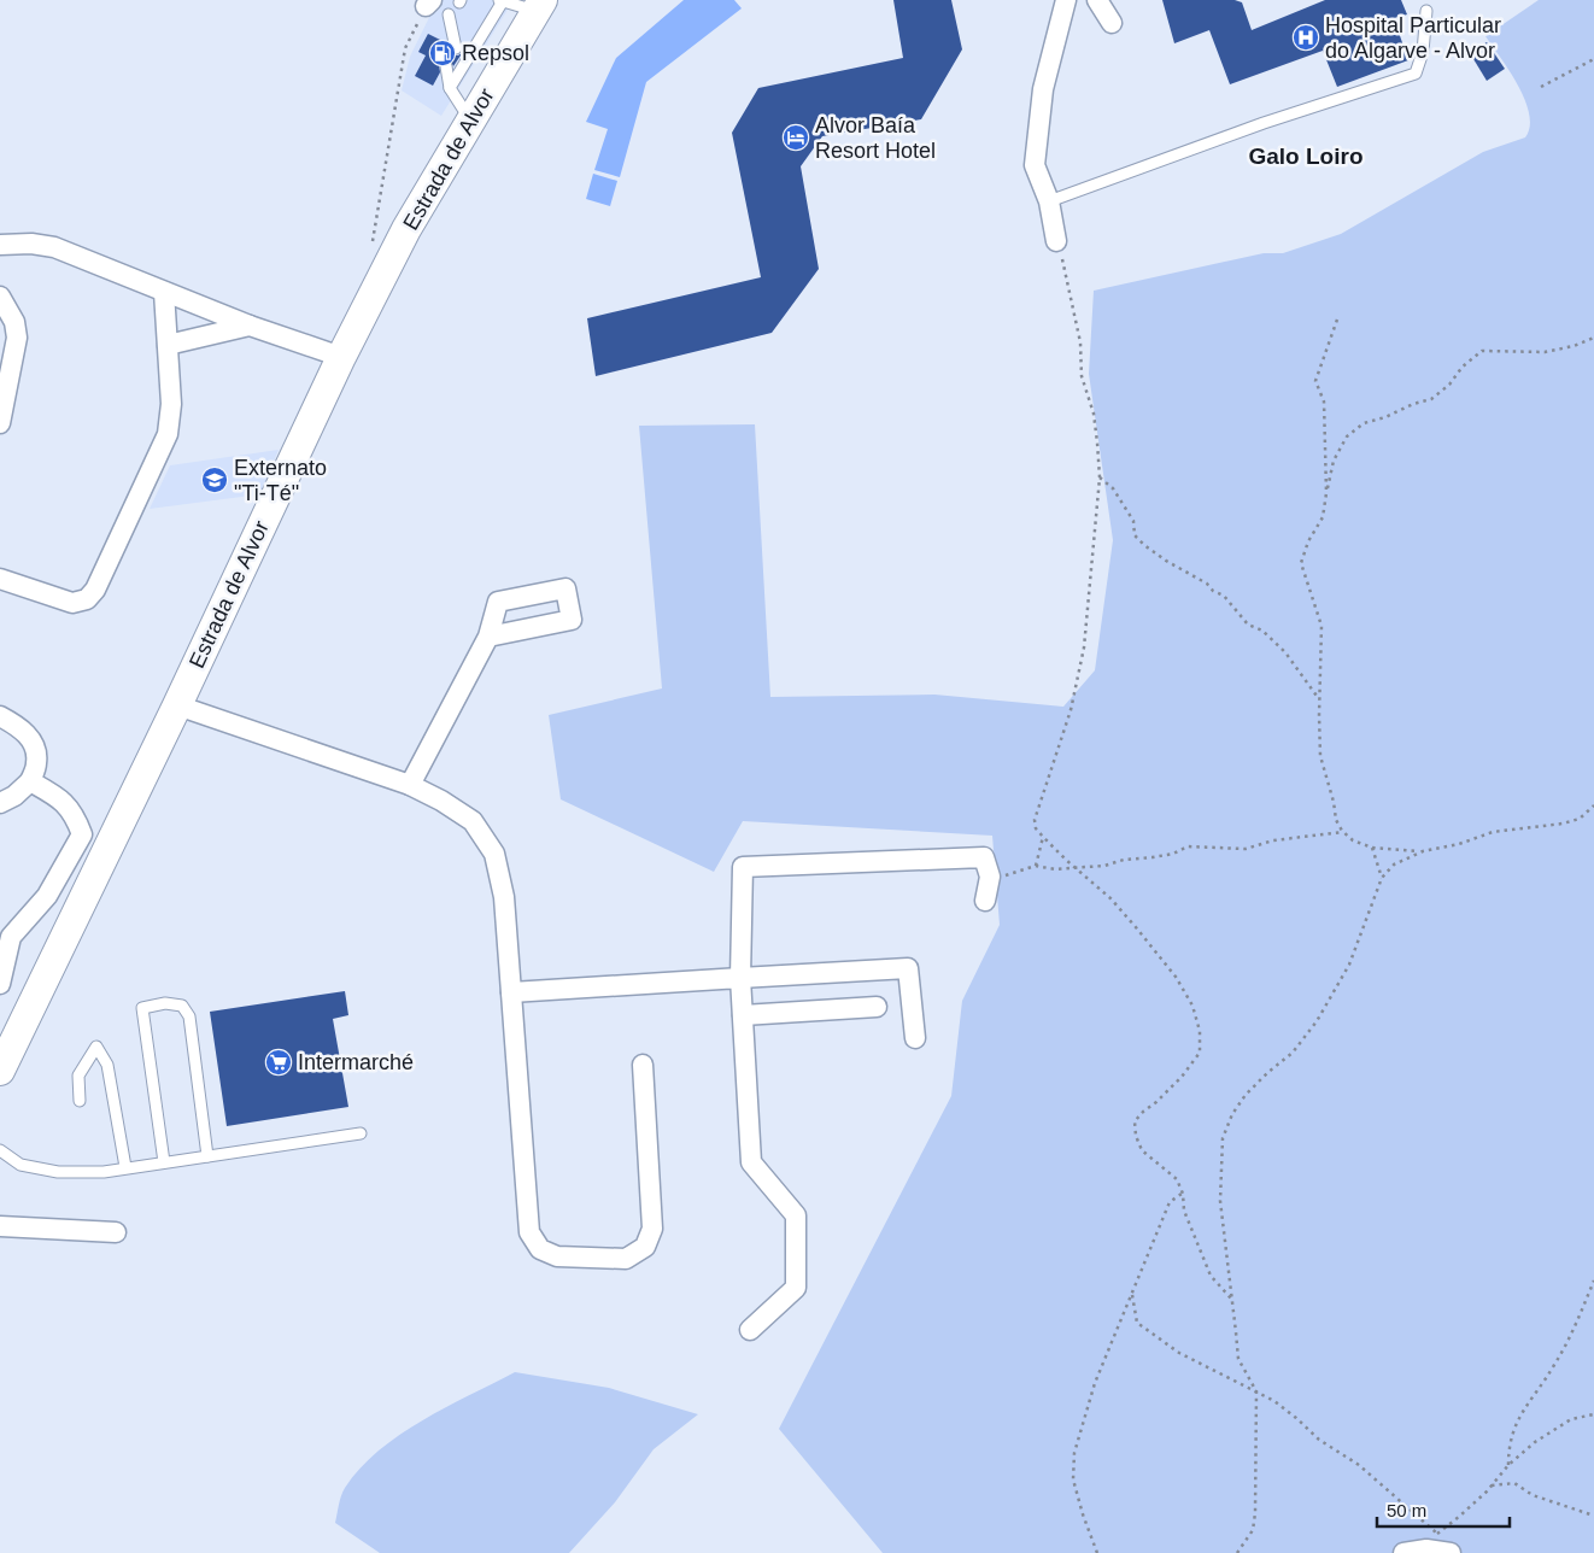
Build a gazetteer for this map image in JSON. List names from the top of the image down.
{
  "streets": {
    "street": ["Estrada de Alvor"]
  },
  "districts": ["Galo Loiro"],
  "places": {
    "hospital": ["Hospital Particular do Algarve - Alvor"],
    "fuel station": ["Repsol"],
    "hotel": ["Alvor Baía Resort Hotel"],
    "school or university": ["Externato \"Ti-Té\""],
    "supermarket": ["Intermarché"]
  },
  "scale_bar": "50 m"
}
